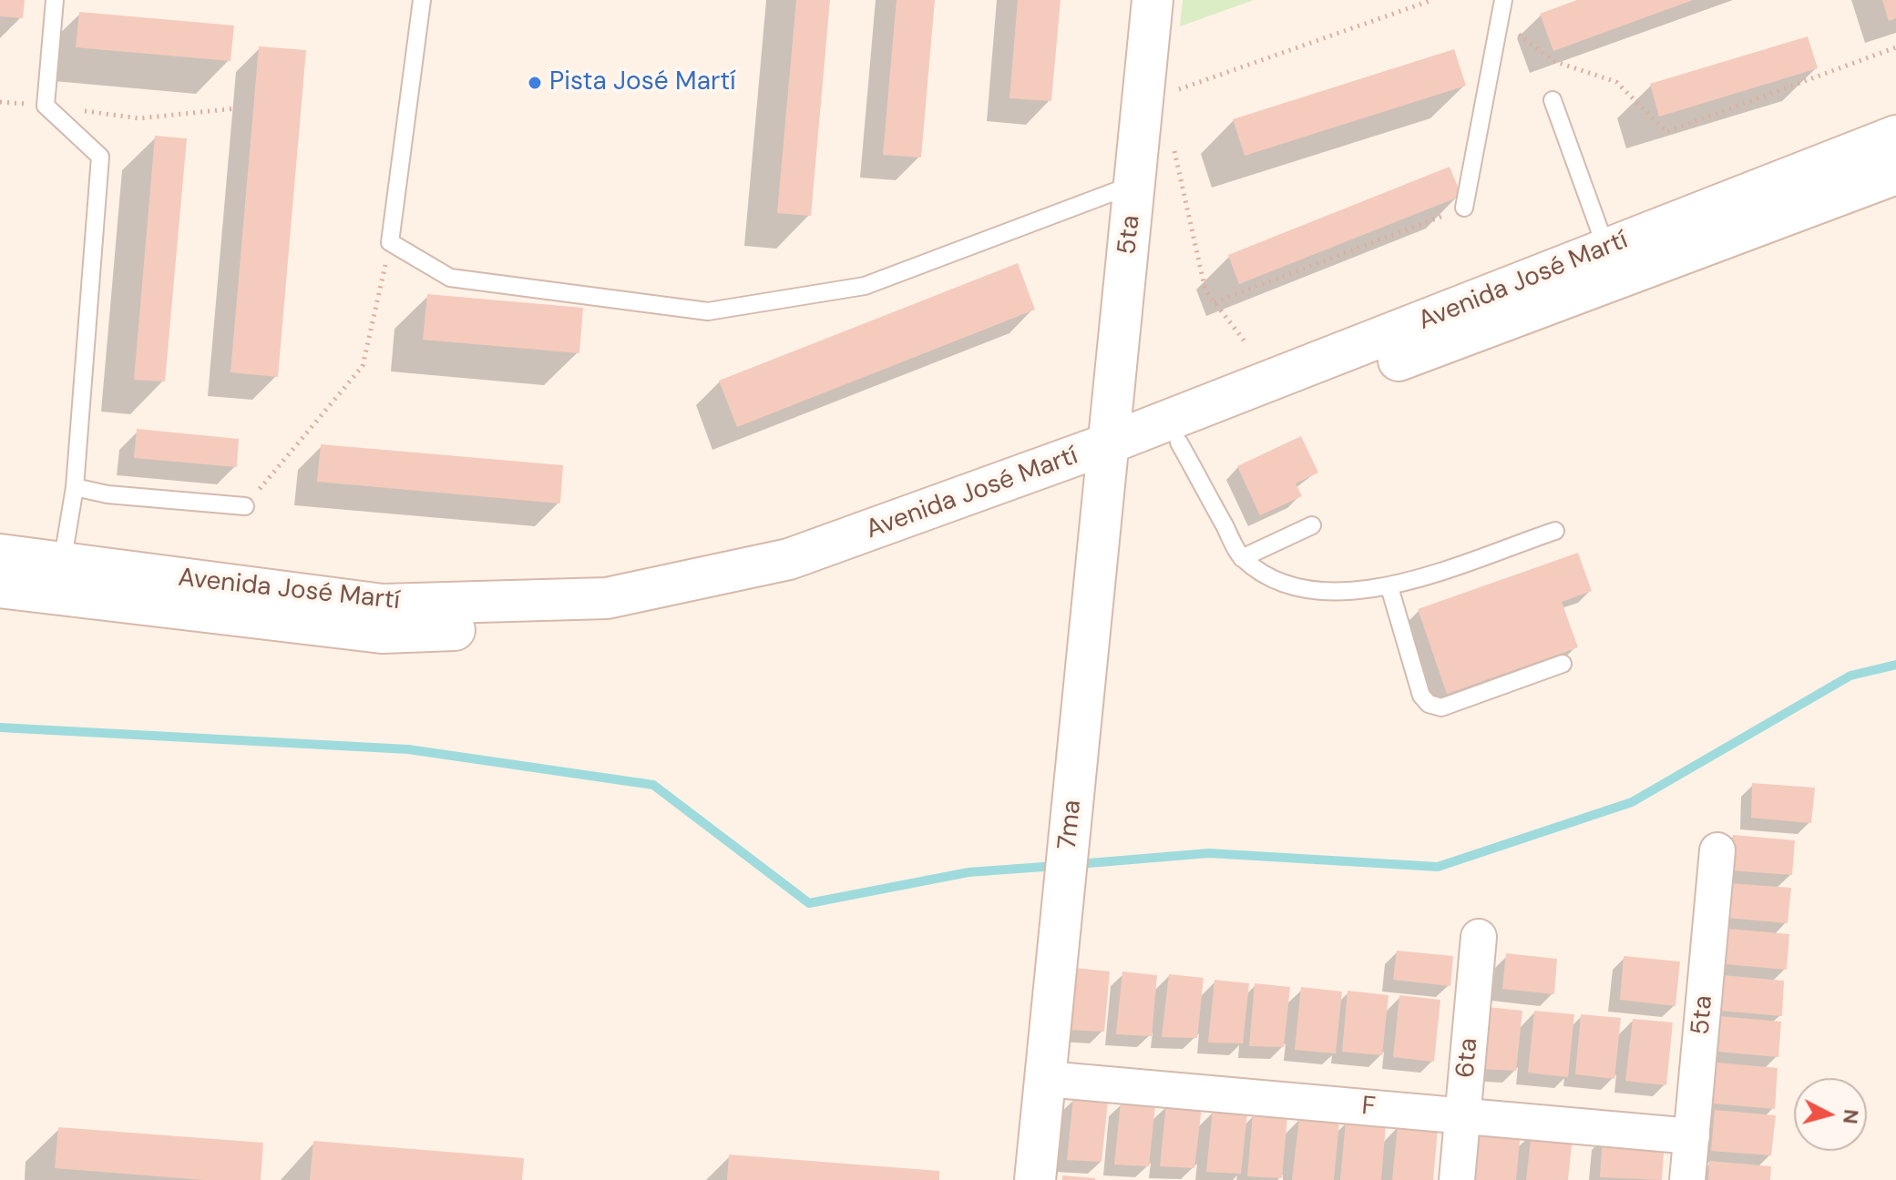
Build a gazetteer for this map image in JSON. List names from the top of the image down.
{
  "streets": {
    "main road": ["5ta", "Avenida José Martí", "7ma"],
    "street": ["6ta", "F"]
  },
  "crossings": [
    ["5ta", "Avenida José Martí"],
    ["5ta", "7ma"],
    ["5ta", "F"],
    ["Avenida José Martí", "7ma"],
    ["7ma", "F"],
    ["6ta", "F"]
  ],
  "places": ["Pista José Martí"],
  "north": "right"
}
